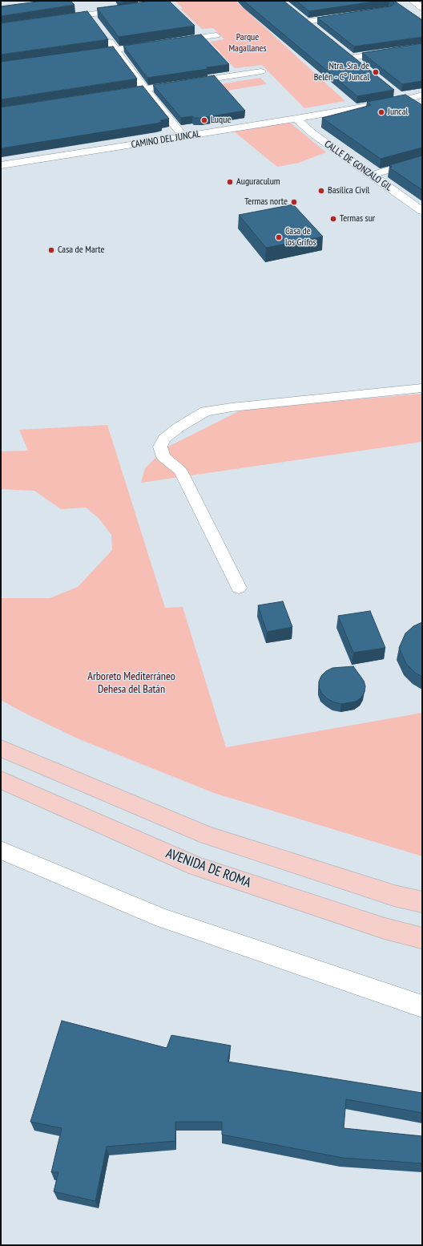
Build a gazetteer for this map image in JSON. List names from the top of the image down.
{
  "streets": {
    "main road": ["AVENIDA DE ROMA"],
    "street": ["CAMINO DEL JUNCAL", "CALLE DE GONZALO GIL"]
  },
  "crossings": [
    ["CAMINO DEL JUNCAL", "CALLE DE GONZALO GIL"]
  ],
  "parks": ["Parque Magallanes", "Arboreto Mediterráneo Dehesa del Batán"],
  "places": [
    "Ntra. Sra. de Belén - Cº Juncal",
    "Juncal",
    "Luque",
    "Auguraculum",
    "Basílica Civil",
    "Termas norte",
    "Termas sur",
    "Casa de los Grifos",
    "Casa de Marte"
  ]
}
